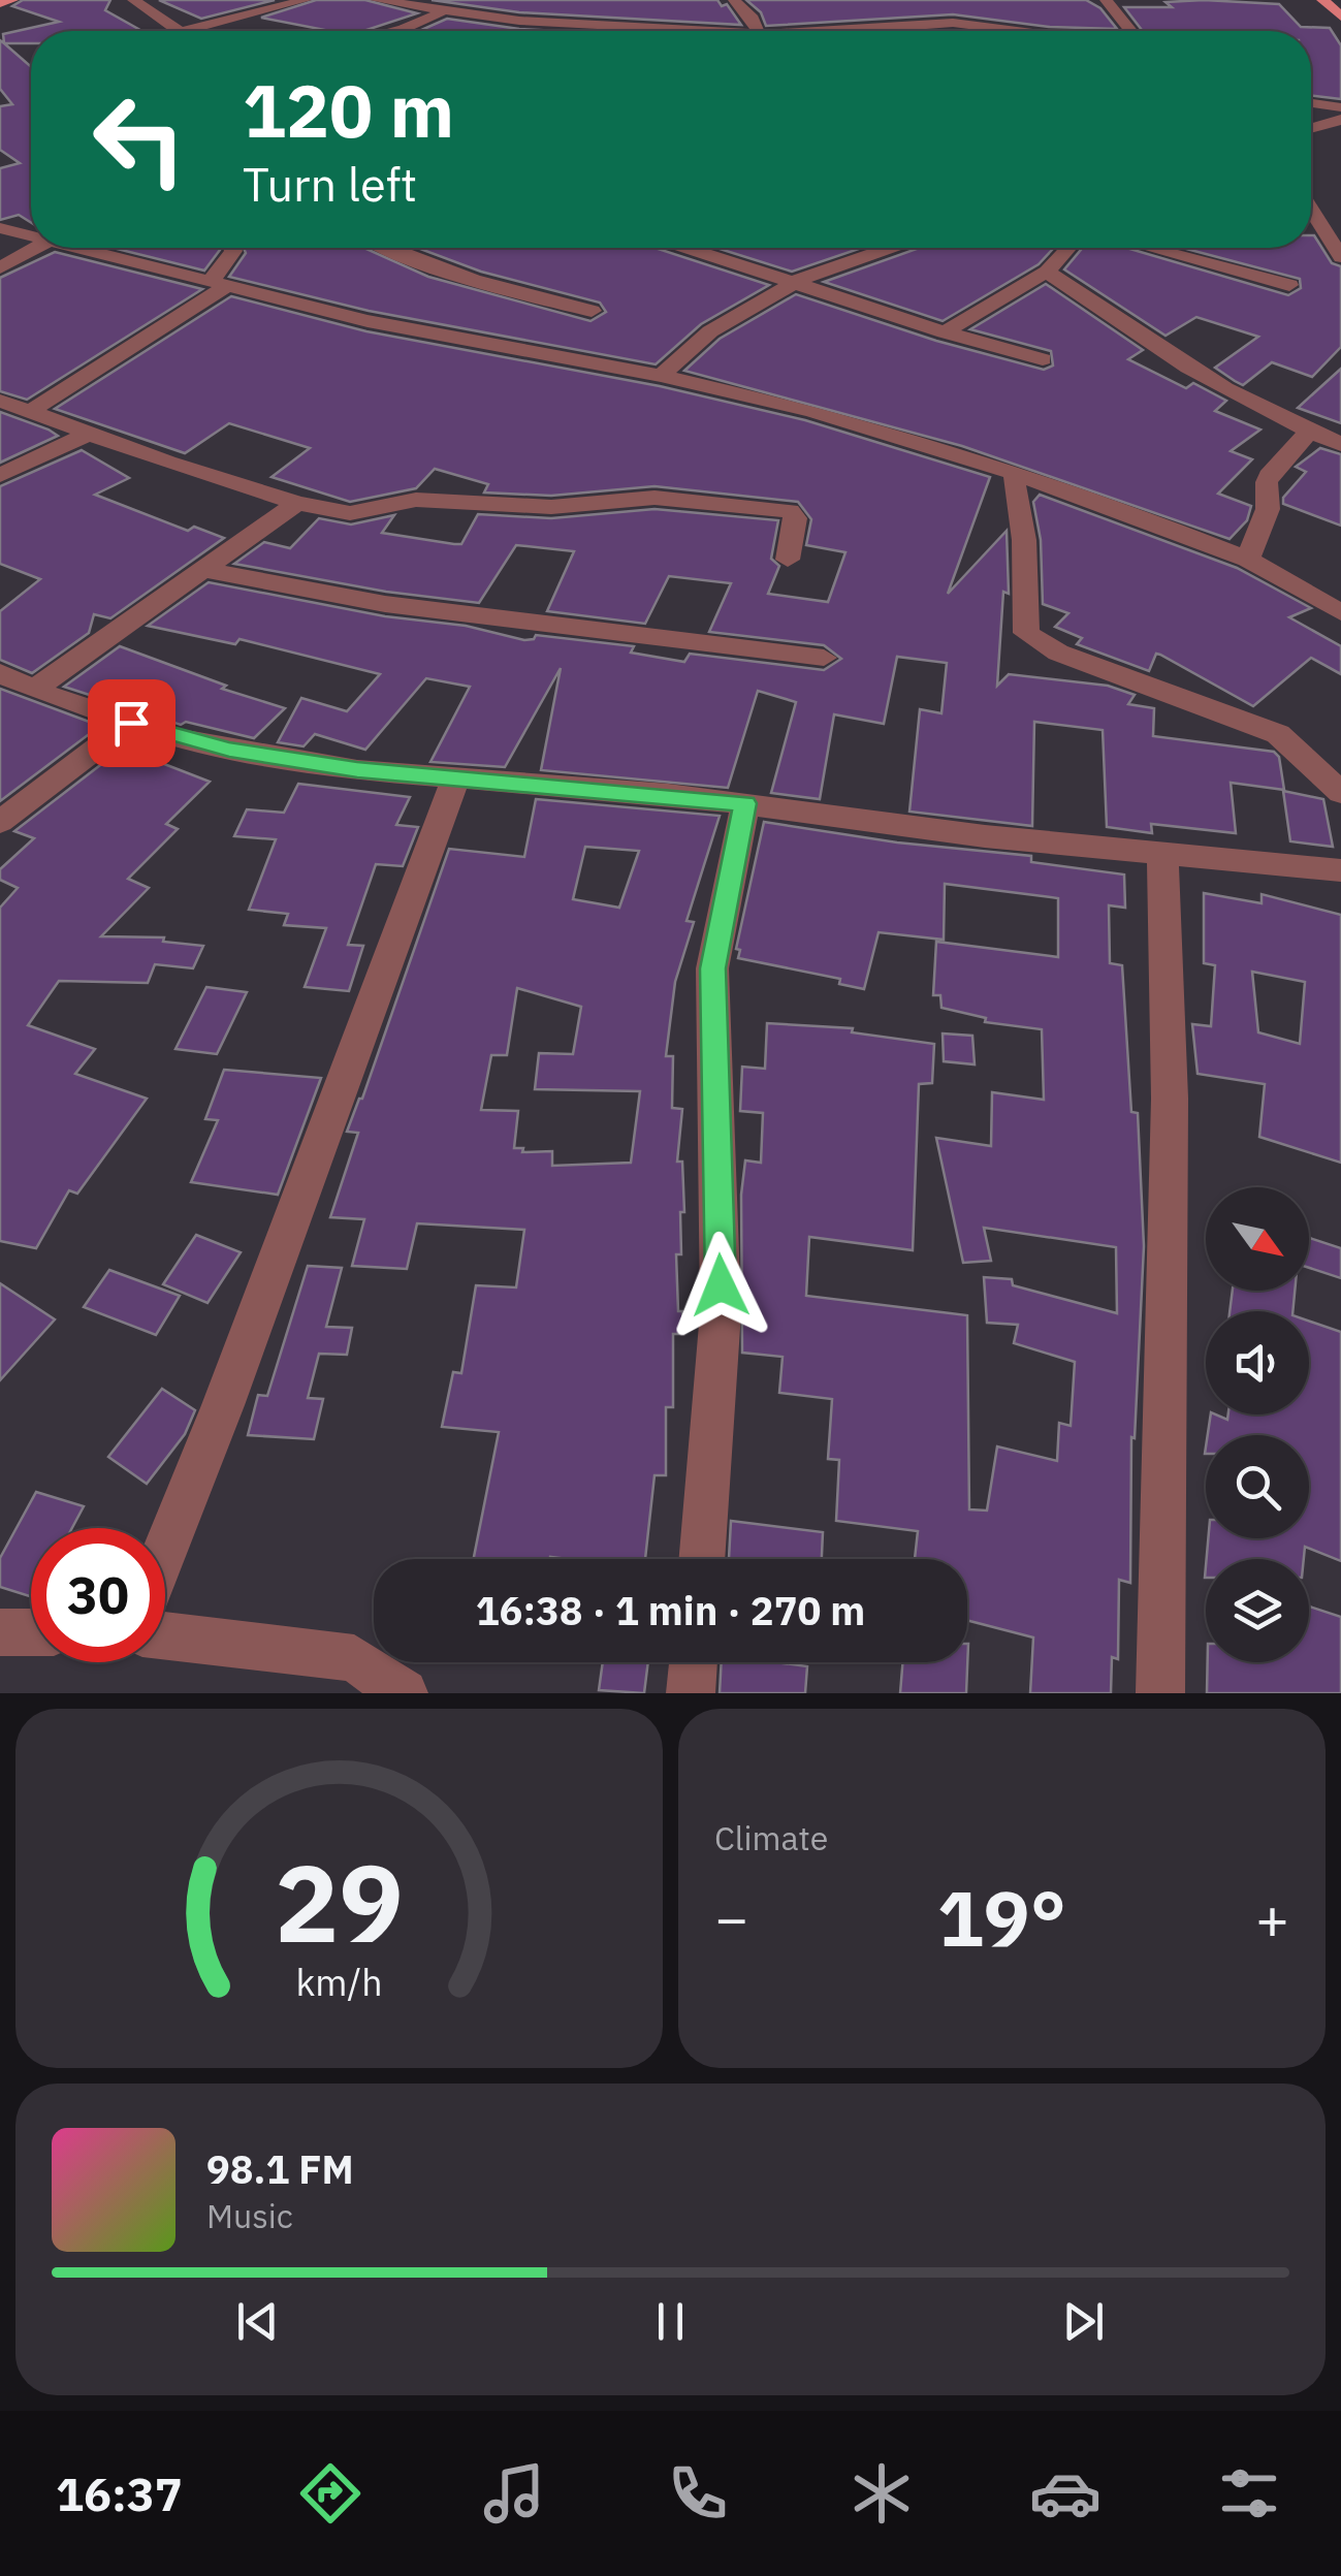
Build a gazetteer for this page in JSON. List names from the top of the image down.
{
  "north": "bottom right",
  "page": {
    "turn": ["120 m", "Turn left"],
    "limit": "30",
    "trip": "16:38 · 1 min · 270 m",
    "tile": "Climate",
    "heat": ["−", "19°", "+"],
    "song": ["98.1 FM", "Music"],
    "tabs": "16:37",
    "gauge": ["29", "km/h"]
  }
}
